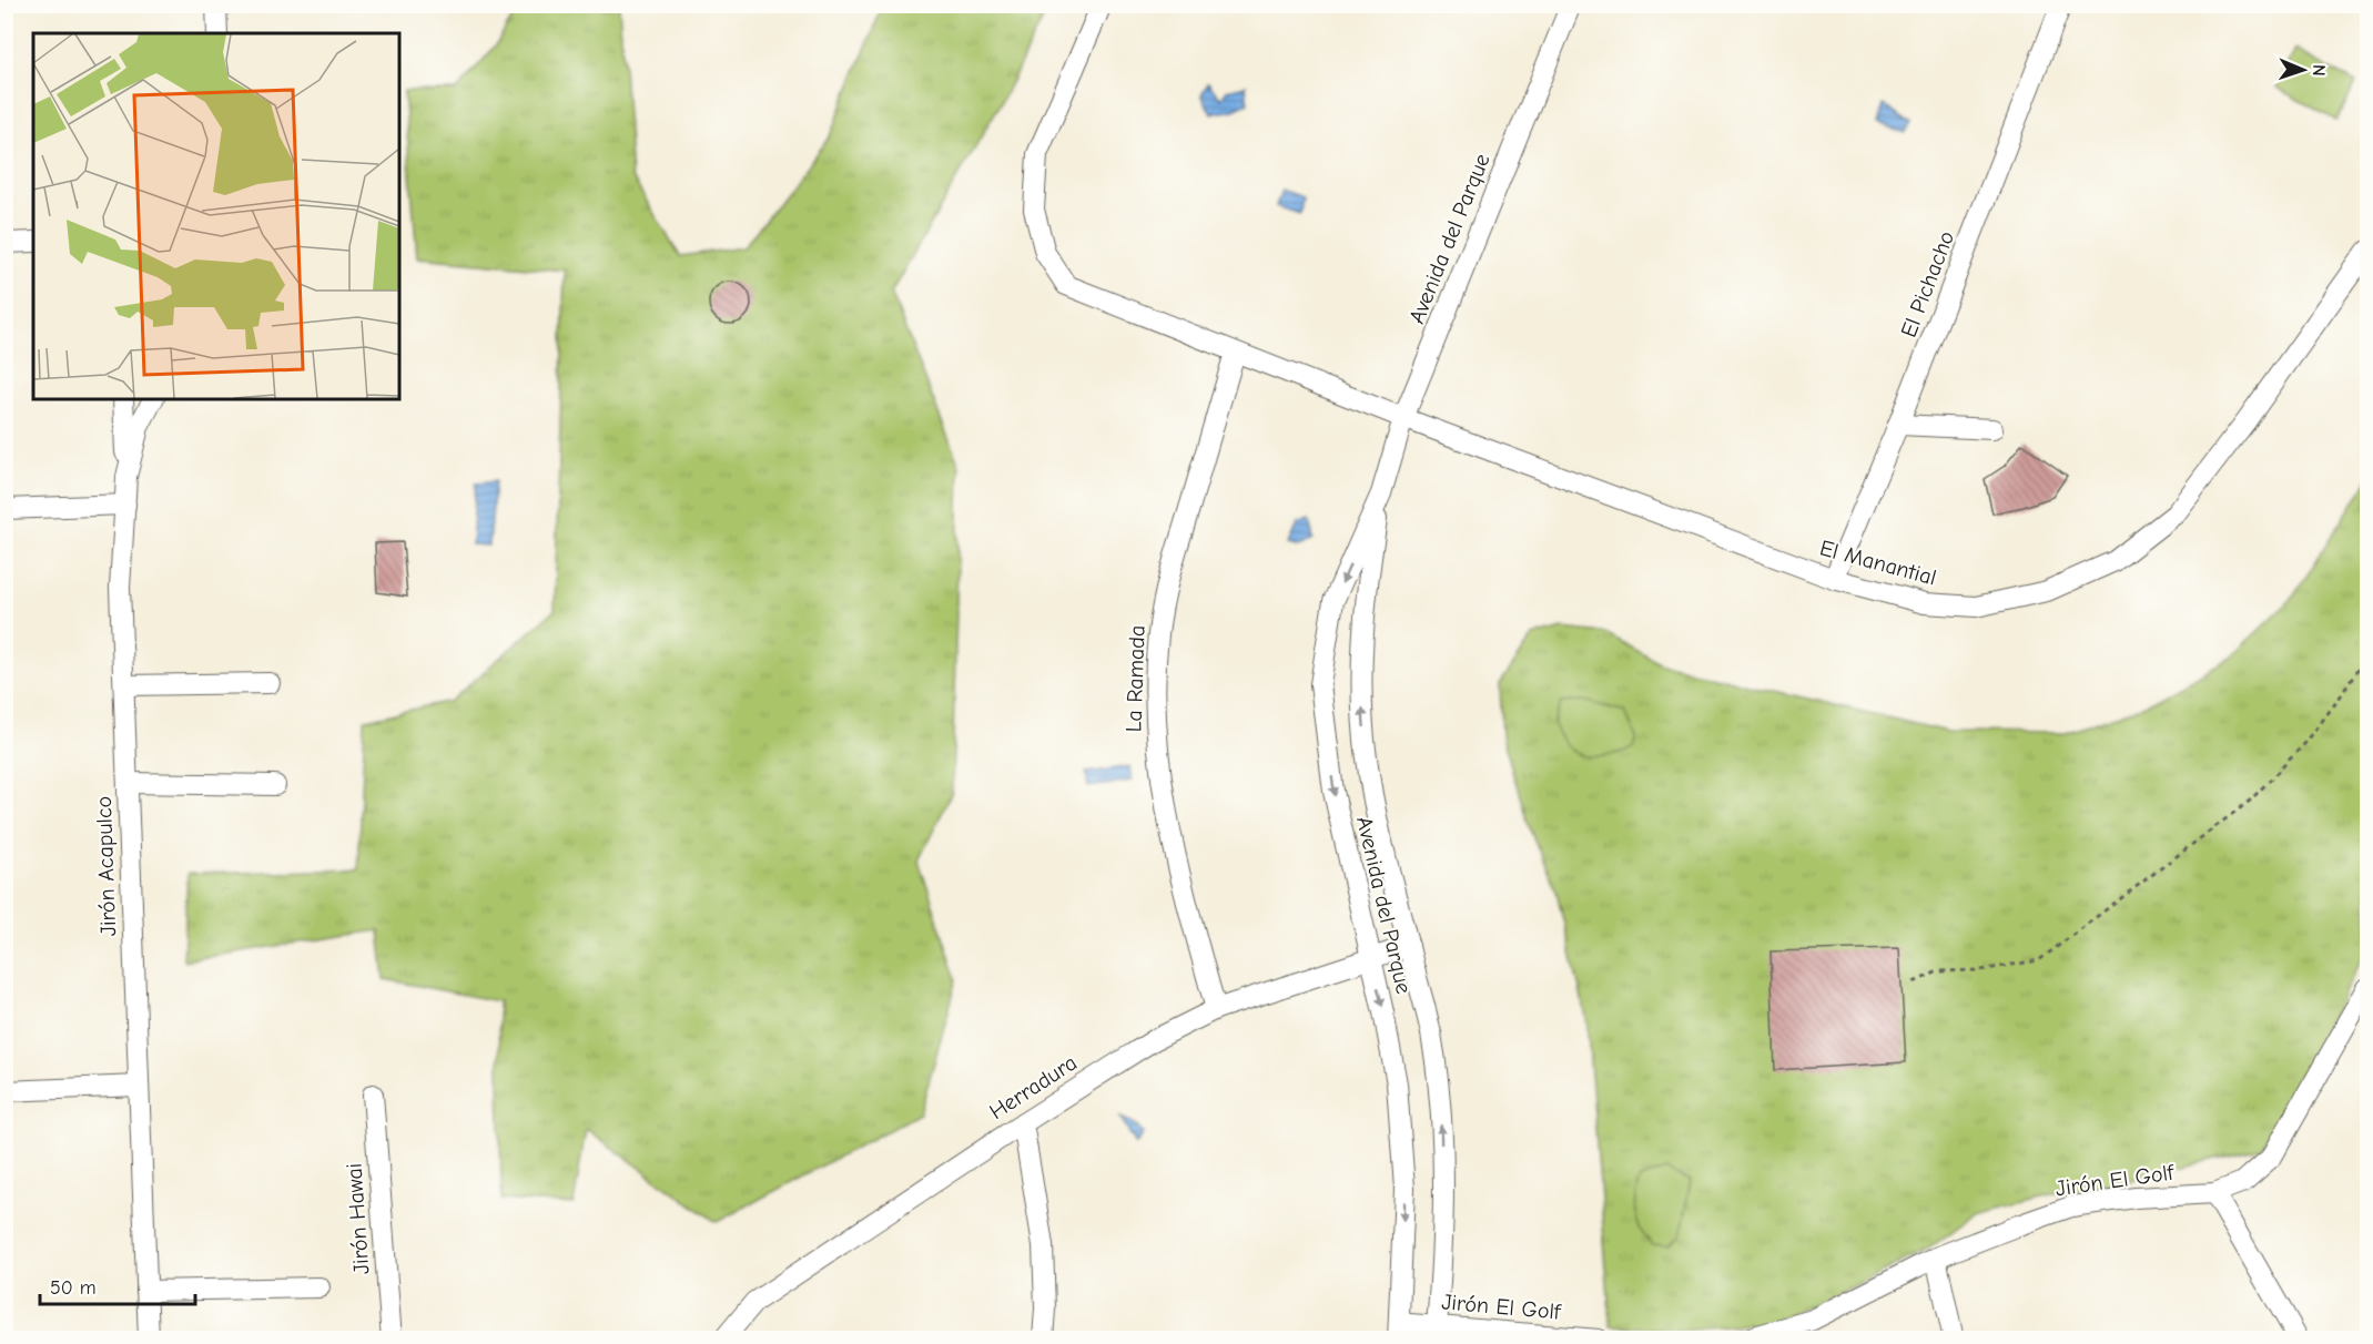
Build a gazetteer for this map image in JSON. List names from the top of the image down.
{
  "streets": {
    "street": [
      "Avenida del Parque",
      "El Pichacho",
      "El Manantial",
      "La Ramada",
      "Jirón Acapulco",
      "Herradura",
      "Jirón El Golf",
      "Jirón Hawai"
    ]
  },
  "crossings": [
    ["Avenida del Parque", "El Manantial"],
    ["Avenida del Parque", "Herradura"],
    ["Avenida del Parque", "Jirón El Golf"],
    ["El Pichacho", "El Manantial"],
    ["El Manantial", "La Ramada"],
    ["La Ramada", "Herradura"]
  ],
  "scale_bar": "50 m",
  "north": "right"
}
